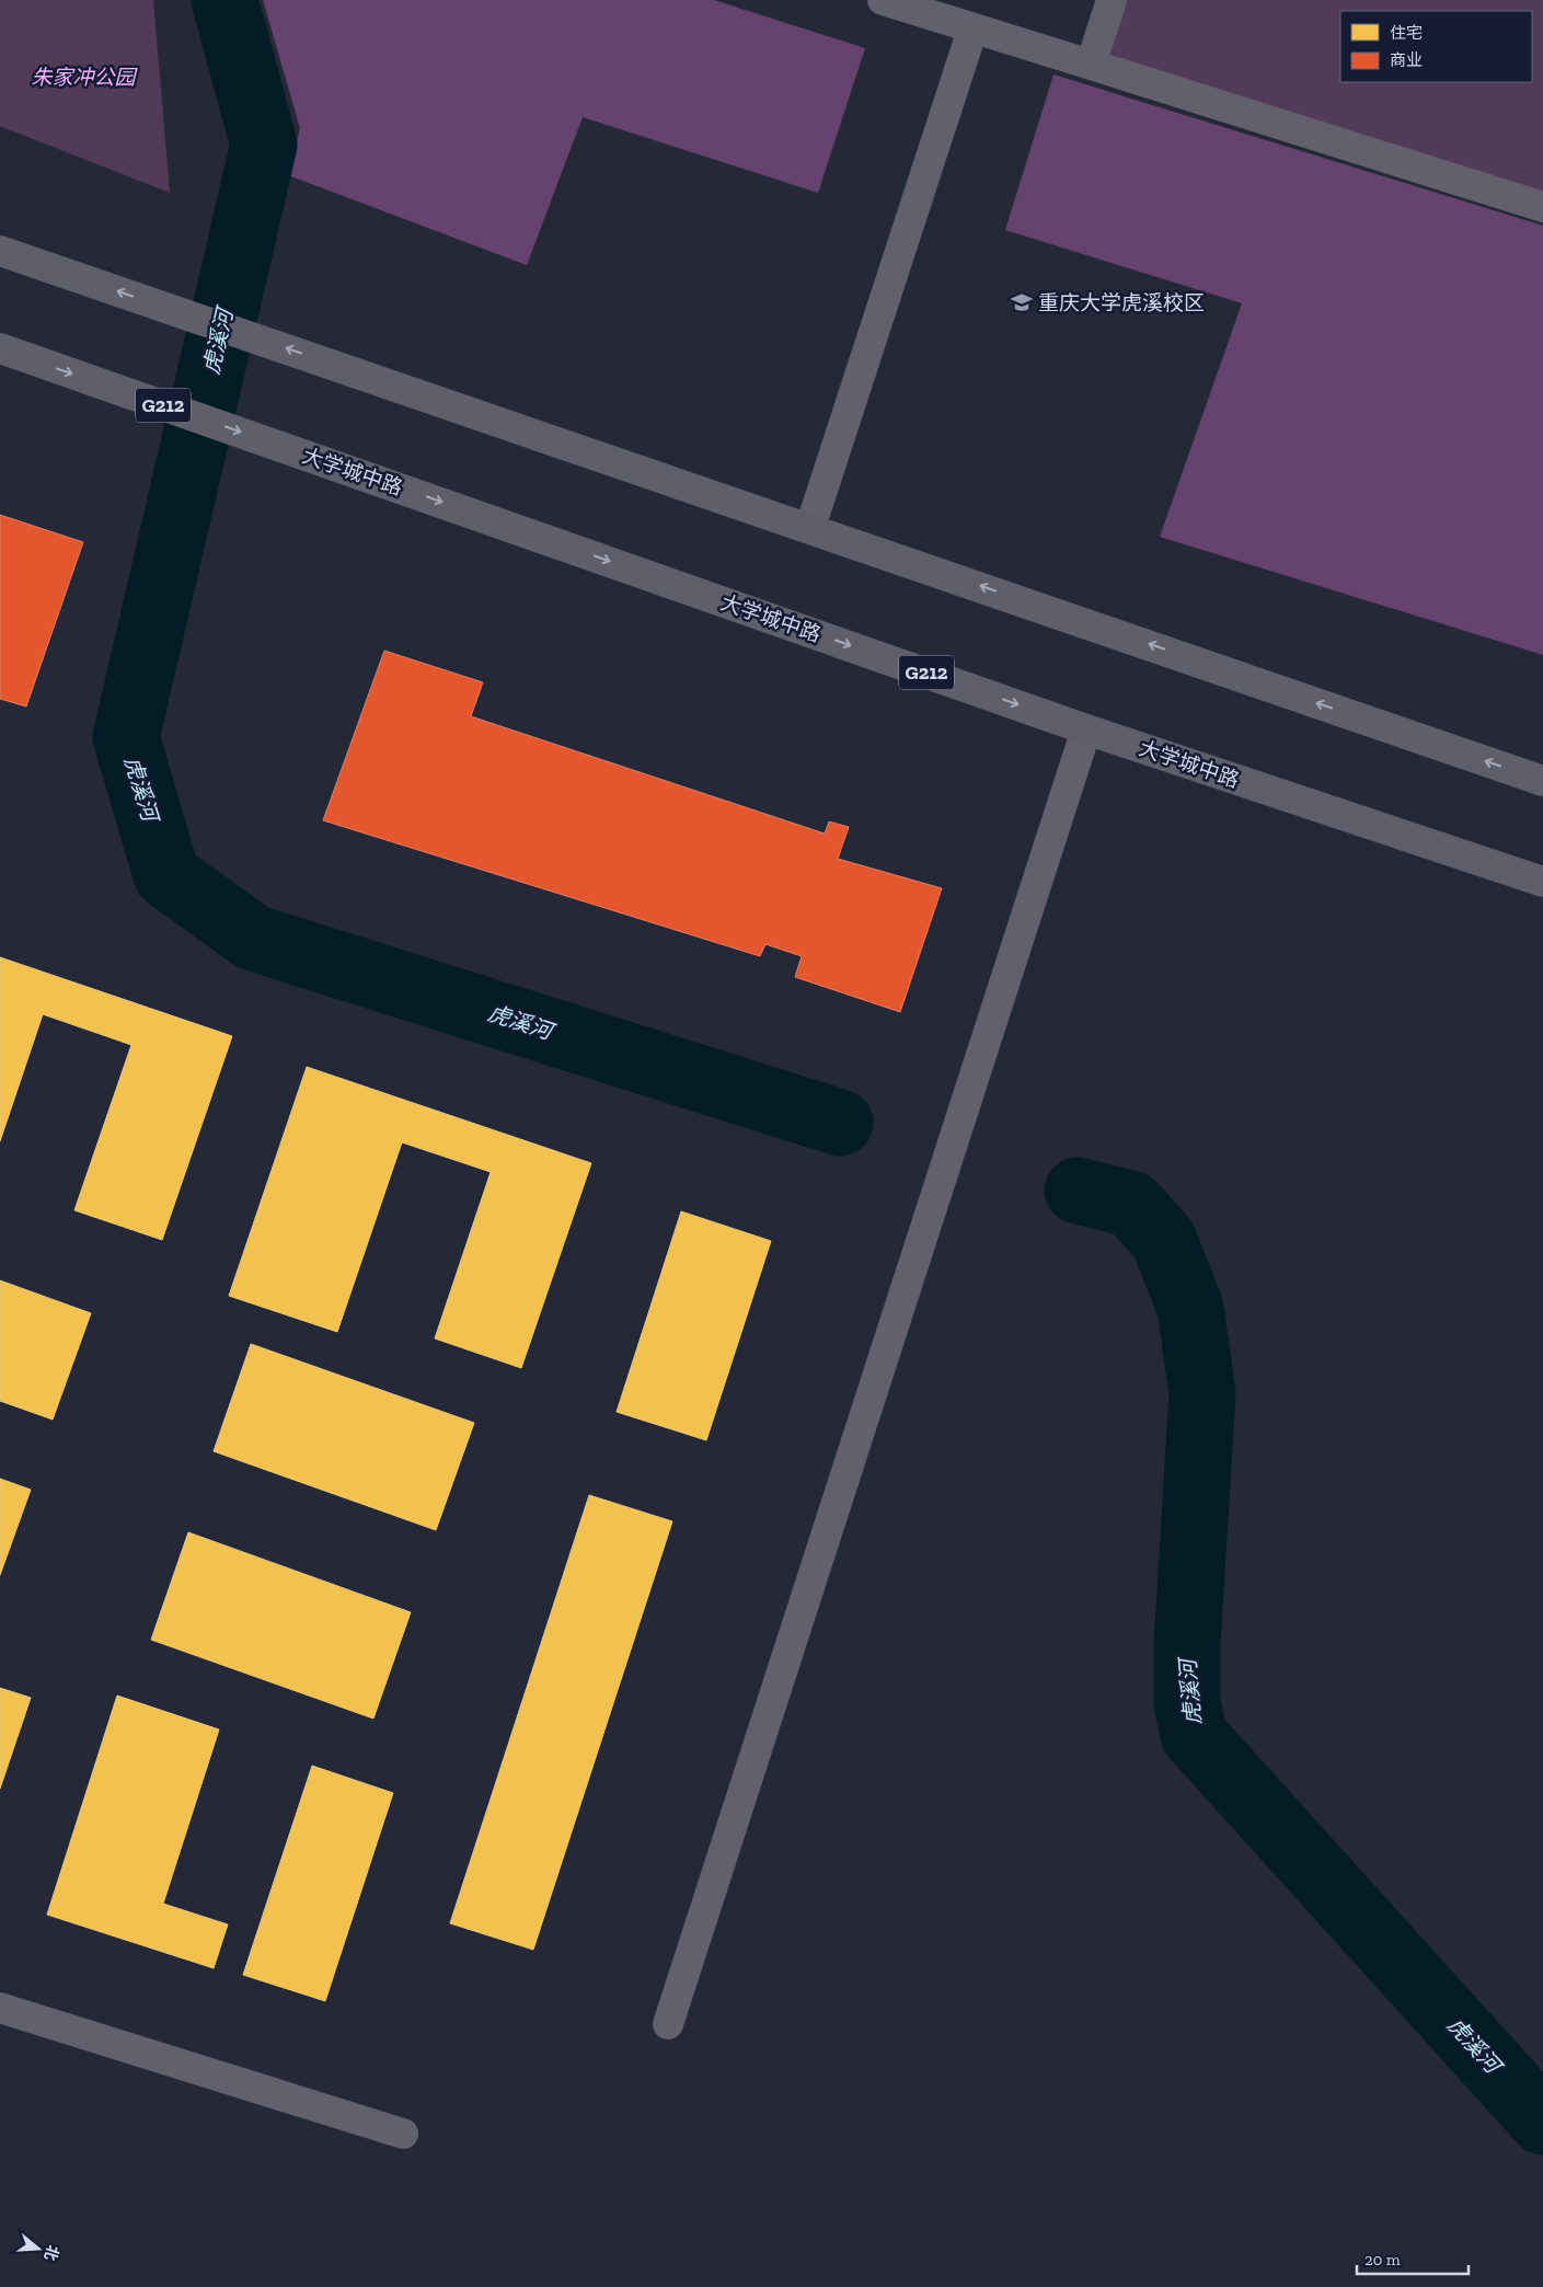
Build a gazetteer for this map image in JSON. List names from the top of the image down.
{
  "streets": {
    "highway": ["G212", "大学城中路"]
  },
  "water": ["虎溪河"],
  "parks": ["朱家冲公园"],
  "places": {
    "school or university": ["重庆大学虎溪校区"]
  },
  "legend": ["住宅", "商业"],
  "scale_bar": "20 m",
  "north": "right"
}
